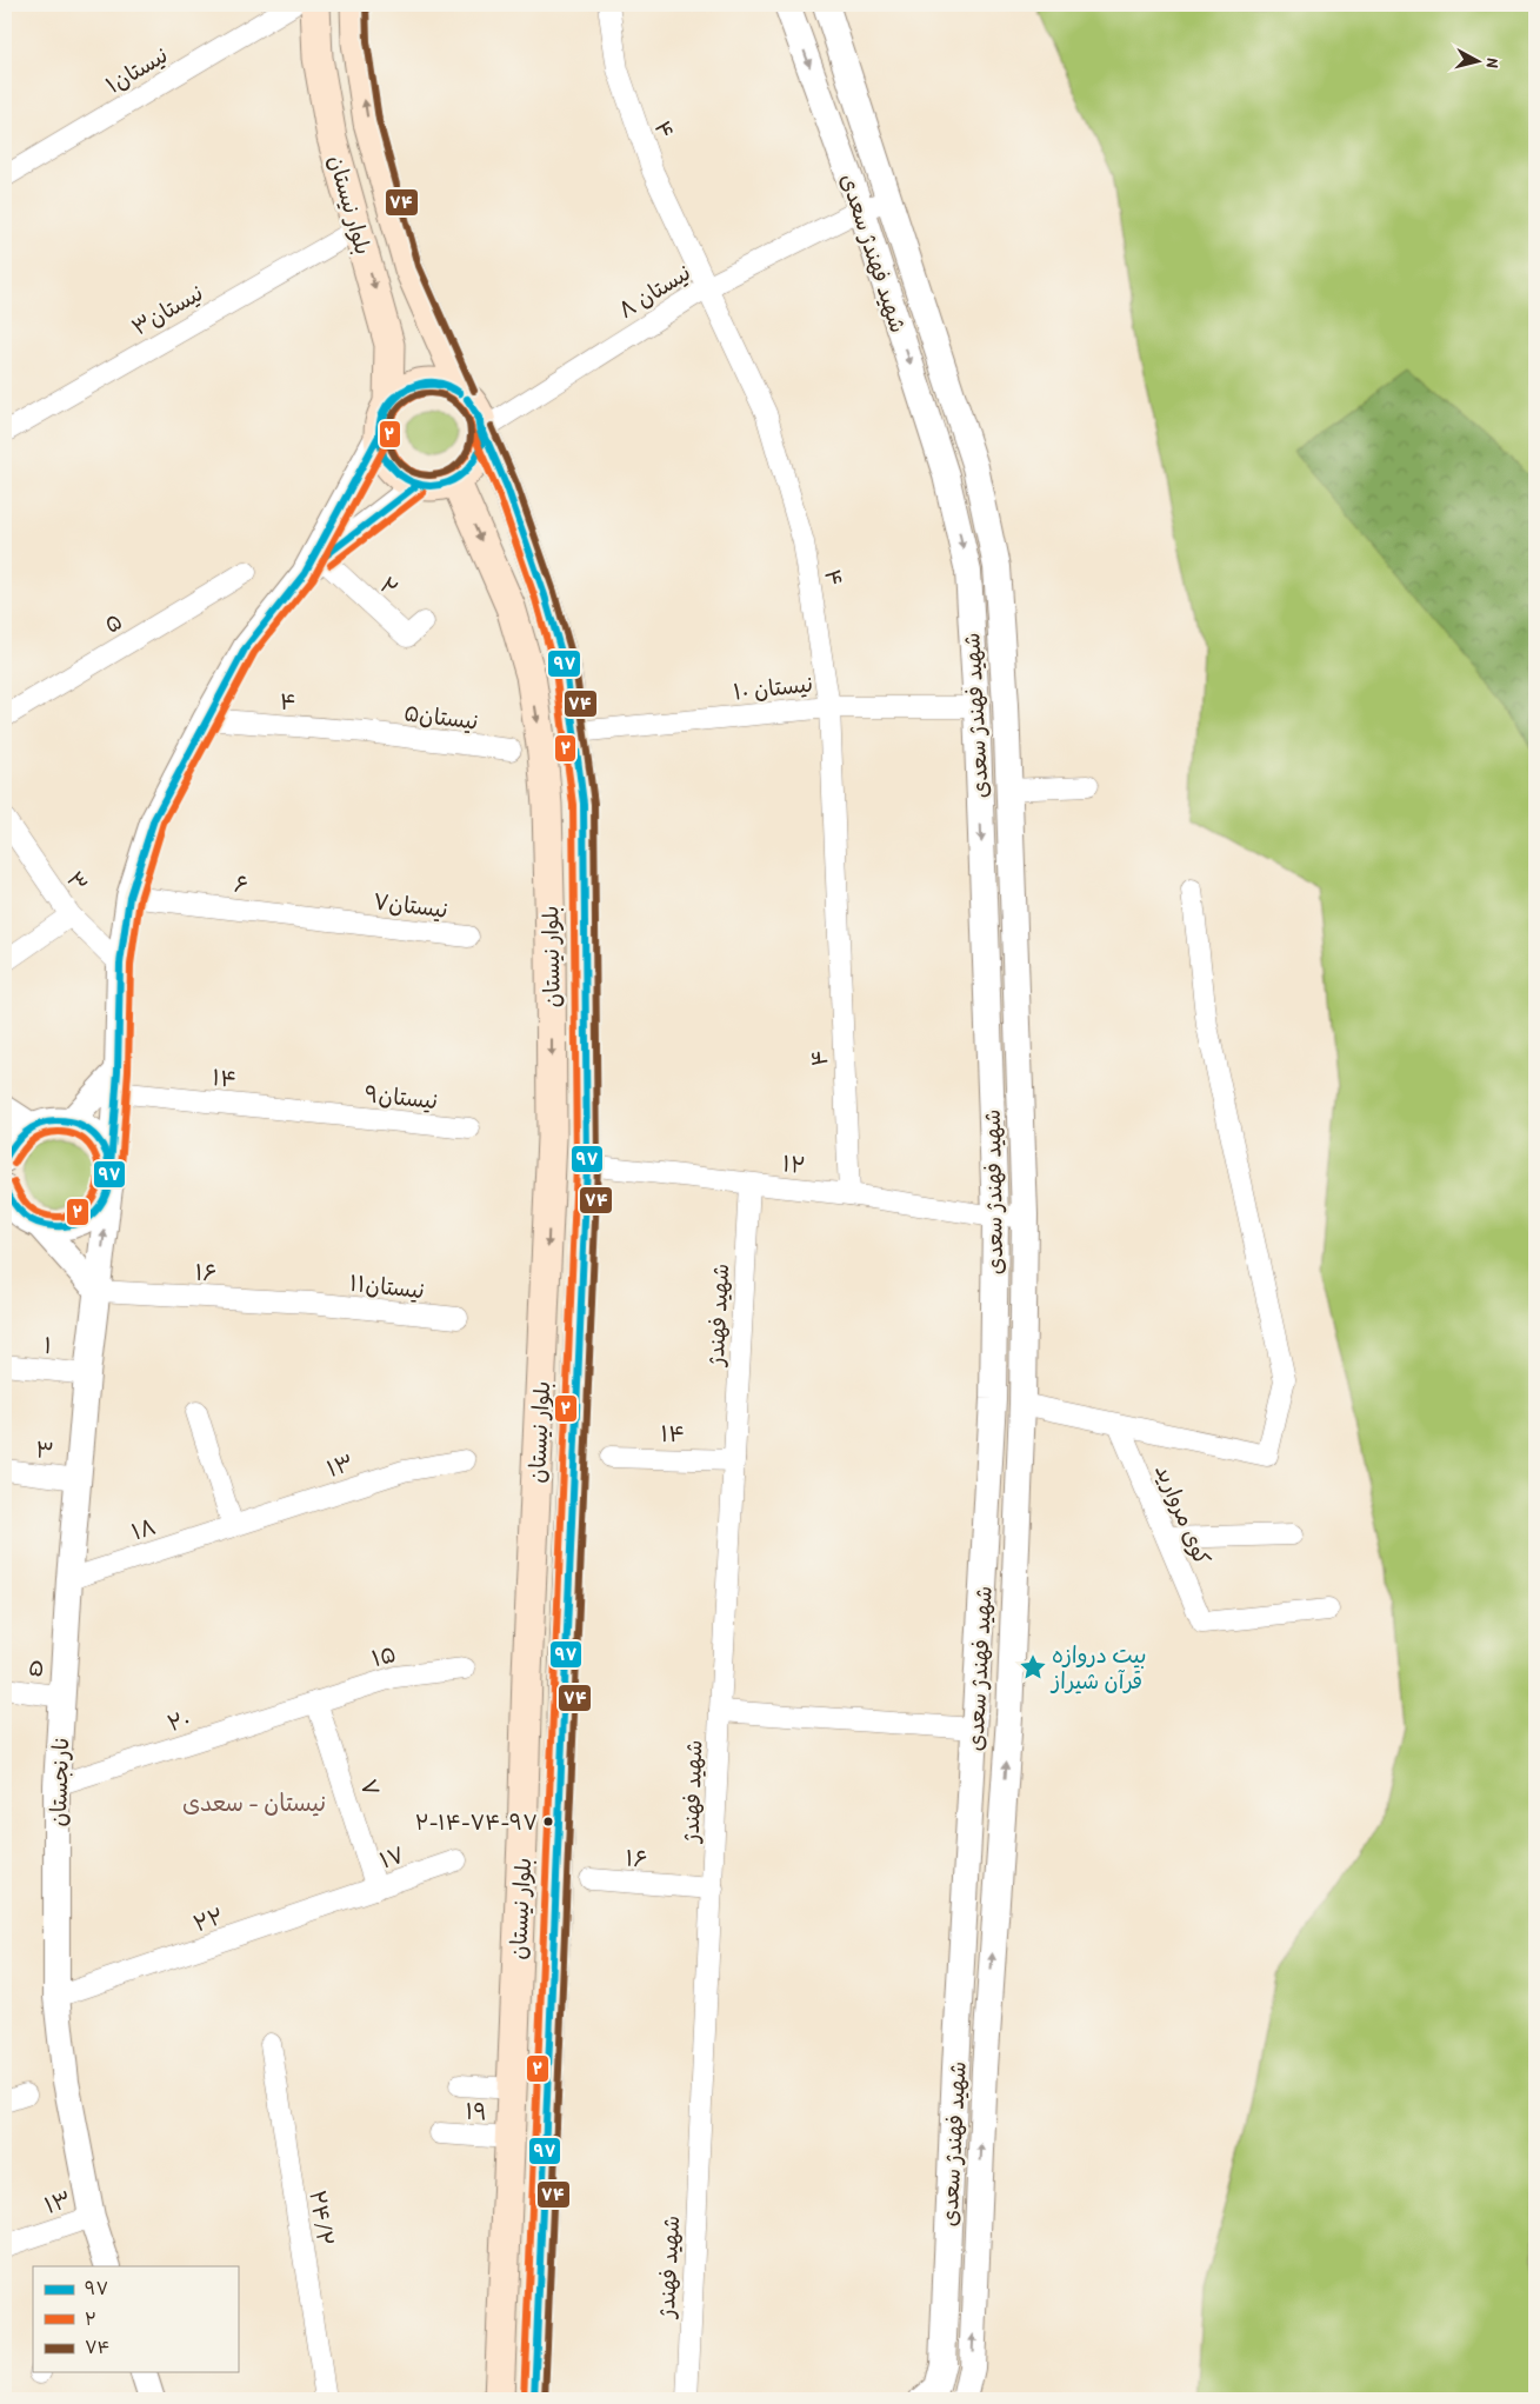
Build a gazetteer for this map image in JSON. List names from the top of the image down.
{
  "streets": {
    "main road": ["بلوار نیستان"],
    "street": [
      "۱نیستان",
      "۴",
      "شهید فهندژ سعدی",
      "نیستان ۸",
      "۳نیستان",
      "۲",
      "۵",
      "نیستان ۱۰",
      "۵نیستان",
      "۳",
      "۶",
      "۷نیستان",
      "۱۴",
      "۹نیستان",
      "۱۲",
      "۱۶",
      "۱۱نیستان",
      "شهید فهندژ",
      "۱",
      "۱۳",
      "کوی مروارید",
      "۱۸",
      "۱۵",
      "۲۰",
      "نارنجستان",
      "۷",
      "۱۷",
      "۲۲",
      "۱۹",
      "۲۴/۲"
    ]
  },
  "crossings": [
    ["۴", "نیستان ۸"],
    ["۴", "نیستان ۱۰"],
    ["۴", "۵نیستان"],
    ["۴", "۱۲"],
    ["۴", "نارنجستان"],
    ["بلوار نیستان", "نیستان ۸"],
    ["بلوار نیستان", "۳نیستان"],
    ["بلوار نیستان", "نیستان ۱۰"],
    ["بلوار نیستان", "۱۲"],
    ["بلوار نیستان", "۱۹"],
    ["شهید فهندژ سعدی", "نیستان ۸"],
    ["شهید فهندژ سعدی", "نیستان ۱۰"],
    ["شهید فهندژ سعدی", "۱۲"],
    ["۲", "نارنجستان"],
    ["۵", "نارنجستان"],
    ["۳", "نارنجستان"],
    ["۶", "۷نیستان"],
    ["۶", "نارنجستان"],
    ["۱۴", "۹نیستان"],
    ["۱۴", "شهید فهندژ"],
    ["۱۴", "نارنجستان"],
    ["۱۲", "شهید فهندژ"],
    ["۱۶", "۱۱نیستان"],
    ["۱۶", "شهید فهندژ"],
    ["۱۶", "نارنجستان"],
    ["۱", "نارنجستان"],
    ["۱۳", "۱۸"],
    ["۱۳", "نارنجستان"],
    ["۱۸", "نارنجستان"],
    ["۱۵", "۲۰"],
    ["۱۵", "۷"],
    ["۲۰", "نارنجستان"],
    ["۲۰", "۷"],
    ["نارنجستان", "۲۲"],
    ["۷", "۱۷"],
    ["۷", "۲۲"],
    ["۱۷", "۲۲"]
  ],
  "districts": ["نیستان - سعدی"],
  "places": {
    "place": ["بیت دروازه قرآن شیراز"],
    "other": ["۲-۱۴-۷۴-۹۷"]
  },
  "lines": ["transit line ۷۴", "transit line ۹۷", "transit line ۲"],
  "legend": ["۹۷", "۲", "۷۴"],
  "north": "right"
}
